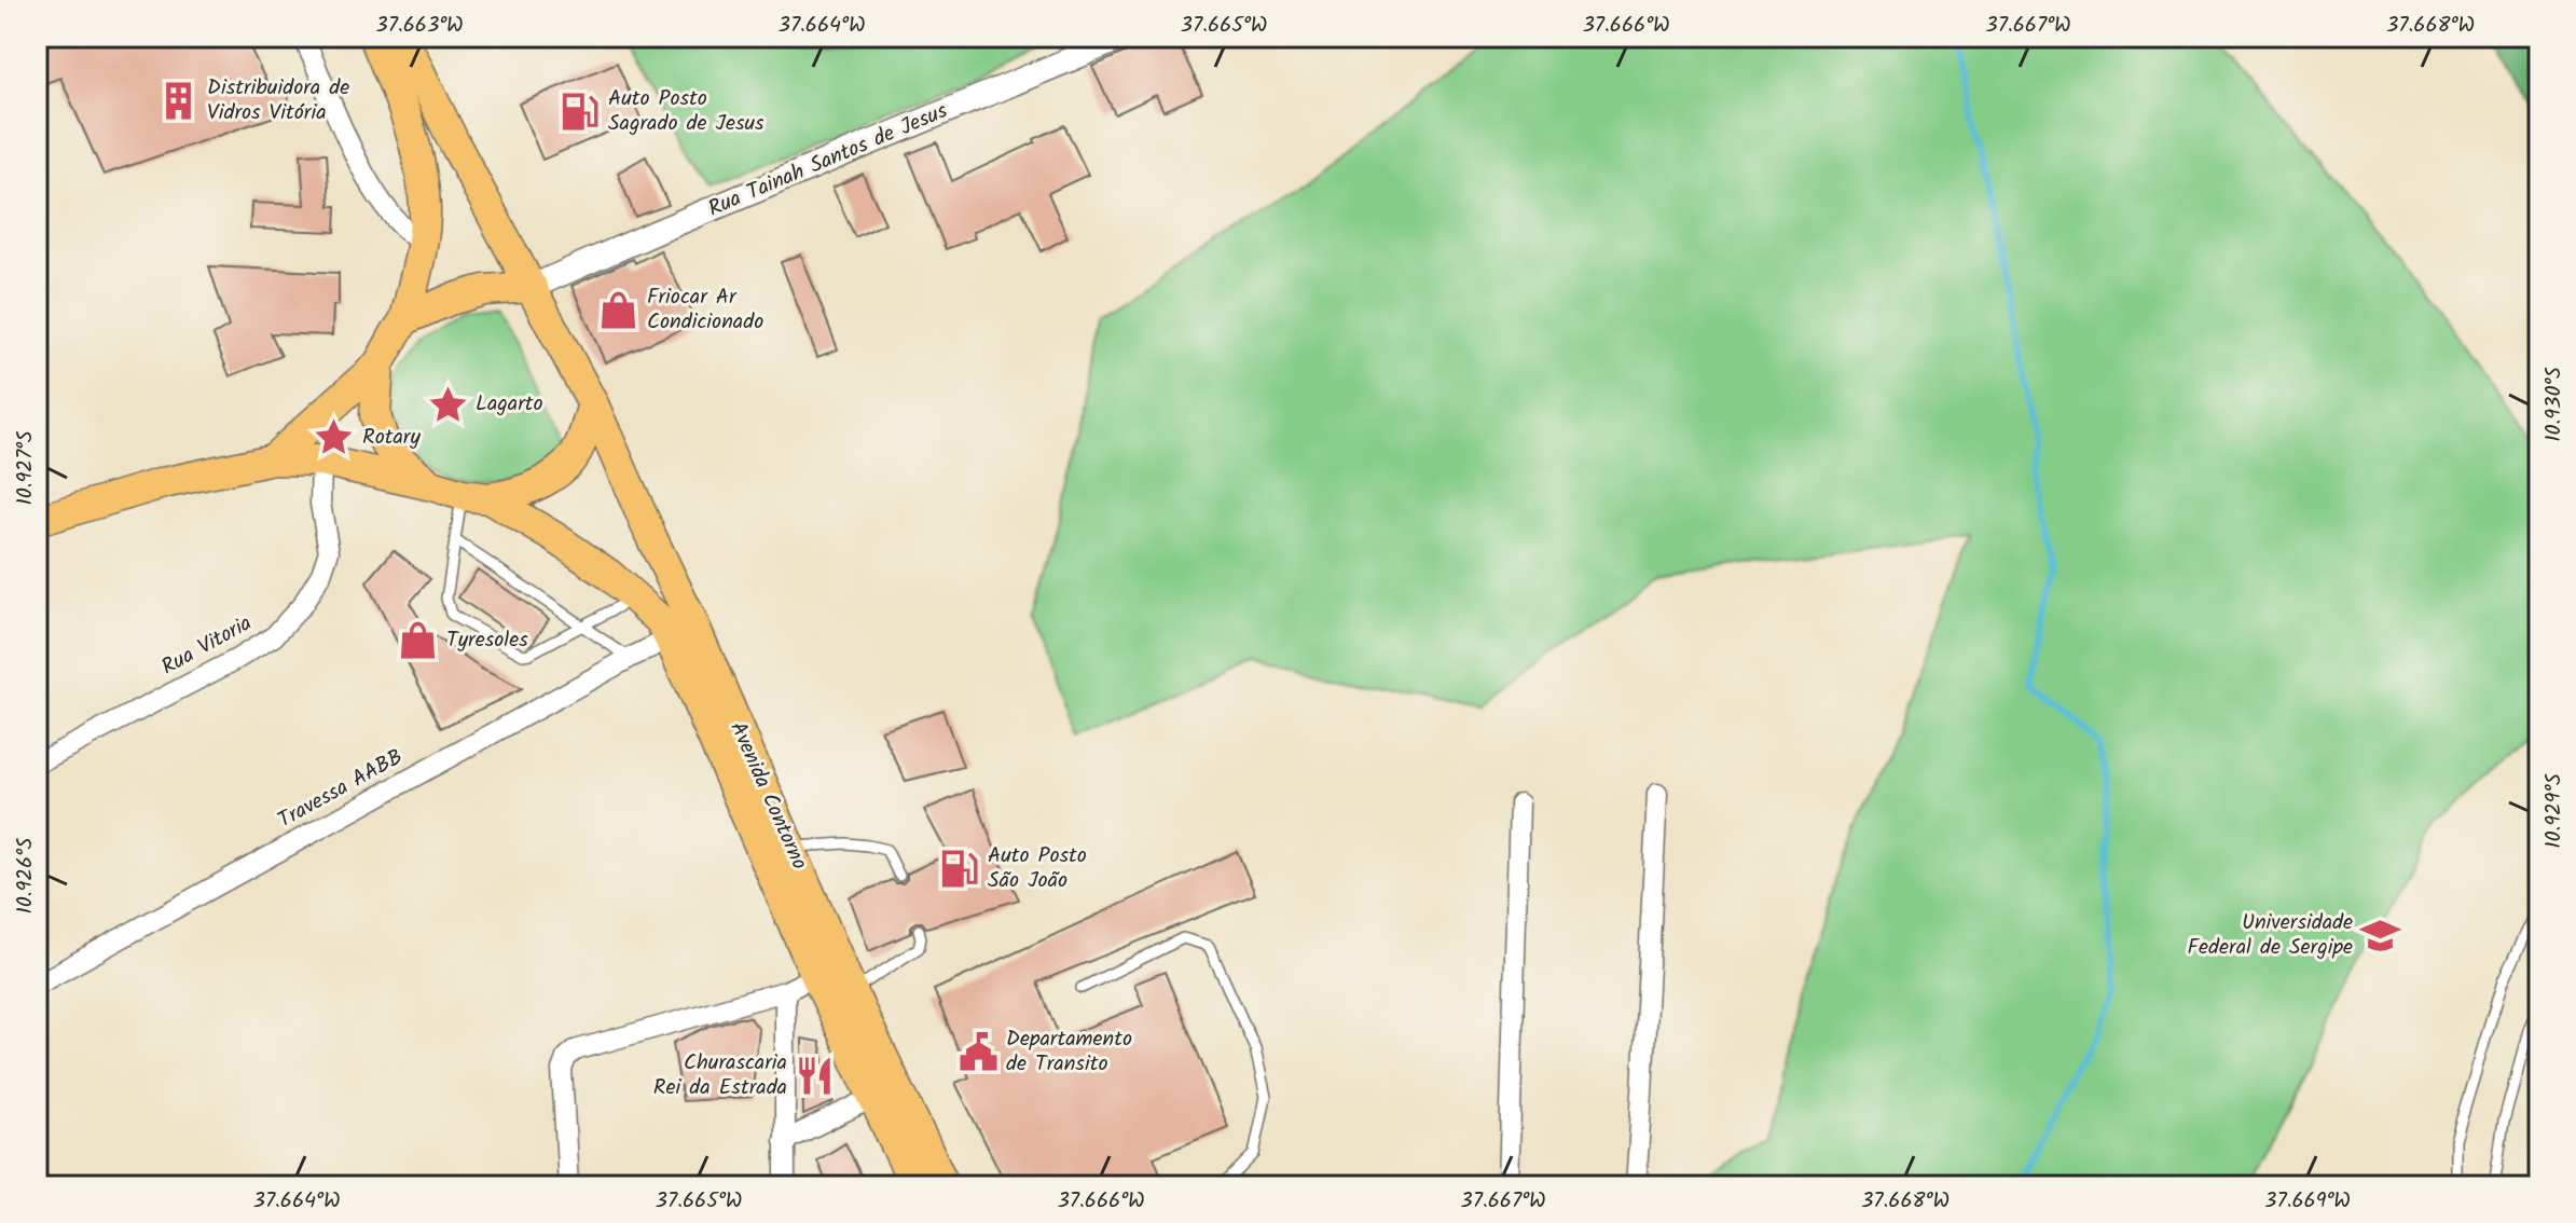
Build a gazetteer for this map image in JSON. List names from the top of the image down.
{
  "streets": {
    "main road": ["Avenida Contorno"],
    "street": ["Rua Tainah Santos de Jesus", "Rua Vitoria", "Travessa AABB"]
  },
  "crossings": [
    ["Rua Tainah Santos de Jesus", "Avenida Contorno"],
    ["Travessa AABB", "Avenida Contorno"]
  ],
  "places": {
    "building": ["Distribuidora de Vidros Vitória"],
    "fuel station": ["Auto Posto Sagrado de Jesus", "Auto Posto São João"],
    "shop": ["Friocar Ar Condicionado", "Tyresoles"],
    "place": ["Lagarto", "Rotary"],
    "school or university": ["Universidade Federal de Sergipe"],
    "public building": ["Departamento de Transito"],
    "restaurant": ["Churascaria Rei da Estrada"]
  },
  "coordinates": [
    "37.663°W",
    "37.664°W",
    "37.665°W",
    "37.666°W",
    "37.667°W",
    "37.668°W",
    "10.930°S",
    "10.927°S",
    "10.929°S",
    "10.926°S",
    "37.669°W"
  ]
}
